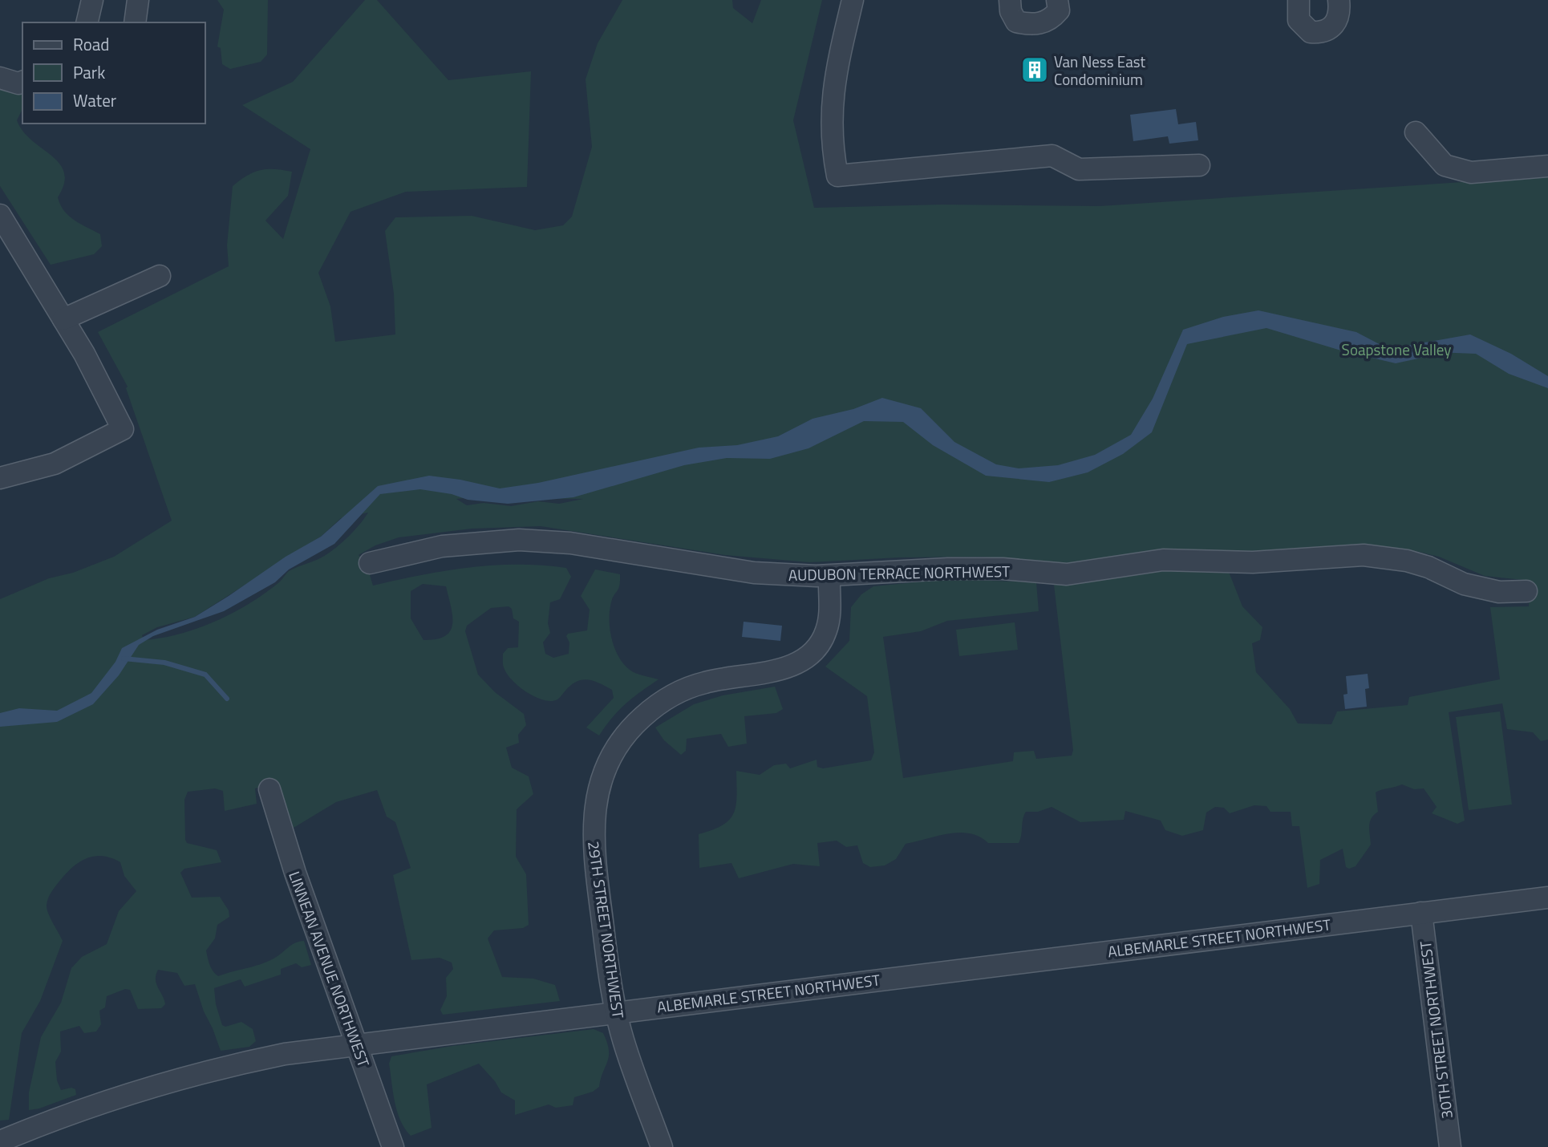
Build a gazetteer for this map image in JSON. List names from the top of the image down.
{
  "streets": {
    "street": [
      "AUDUBON TERRACE NORTHWEST",
      "29TH STREET NORTHWEST",
      "ALBEMARLE STREET NORTHWEST",
      "LINNEAN AVENUE NORTHWEST",
      "30TH STREET NORTHWEST"
    ]
  },
  "crossings": [
    ["AUDUBON TERRACE NORTHWEST", "29TH STREET NORTHWEST"],
    ["29TH STREET NORTHWEST", "ALBEMARLE STREET NORTHWEST"],
    ["ALBEMARLE STREET NORTHWEST", "LINNEAN AVENUE NORTHWEST"],
    ["ALBEMARLE STREET NORTHWEST", "30TH STREET NORTHWEST"]
  ],
  "parks": ["Soapstone Valley"],
  "places": {
    "building": ["Van Ness East Condominium"]
  },
  "legend": ["Road", "Park", "Water"]
}
